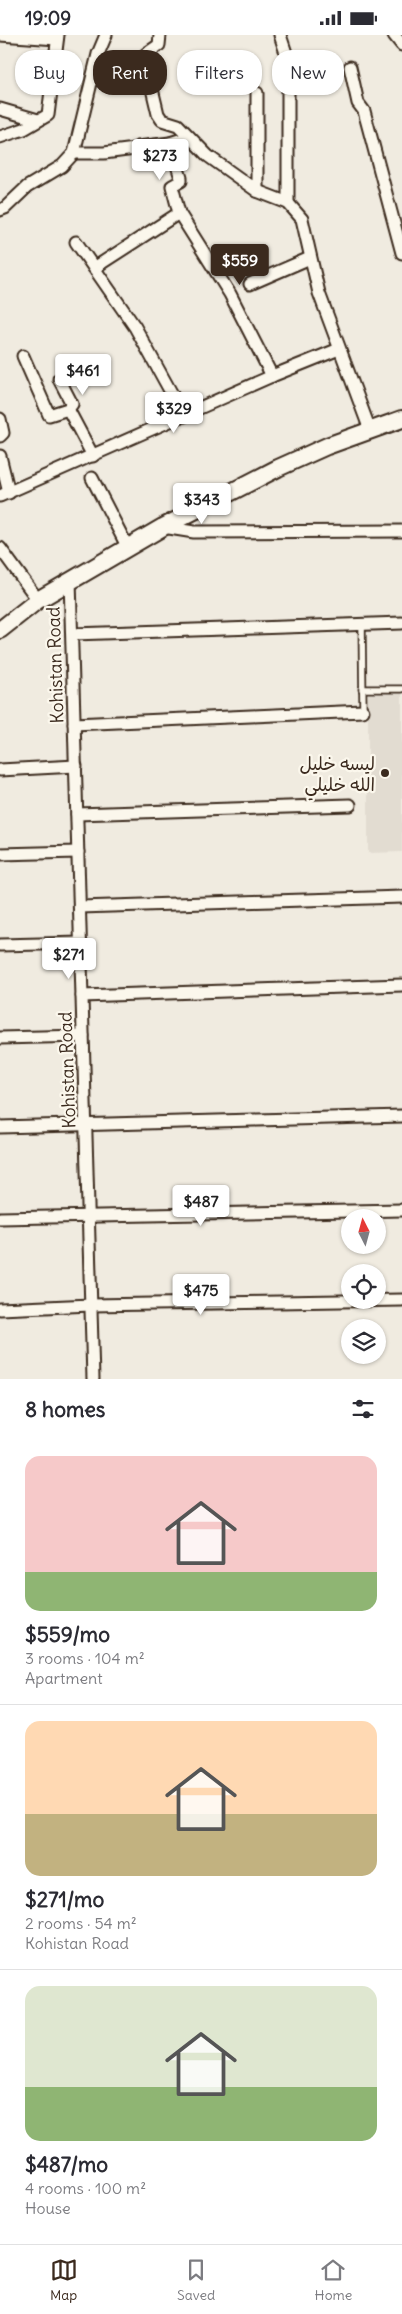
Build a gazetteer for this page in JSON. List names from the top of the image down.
{
  "streets": {
    "street": ["Kohistan Road"]
  },
  "places": ["ليسه خليل الله خليلي"],
  "north": "top",
  "page": {
    "status": "19:09",
    "chip": [
      "Buy",
      "Rent",
      "Filters",
      "New"
    ],
    "price": [
      "$273",
      "$559",
      "$461",
      "$329",
      "$343",
      "$271",
      "$487",
      "$475"
    ],
    "heading": "8 homes",
    "list": [
      {
        "name": "$559/mo",
        "note": "3 rooms · 104 m² · Apartment"
      },
      {
        "name": "$271/mo",
        "note": "2 rooms · 54 m² · Kohistan Road"
      },
      {
        "name": "$487/mo",
        "note": "4 rooms · 100 m² · House"
      }
    ],
    "tabs": ["Map", "Saved", "Home"]
  }
}
